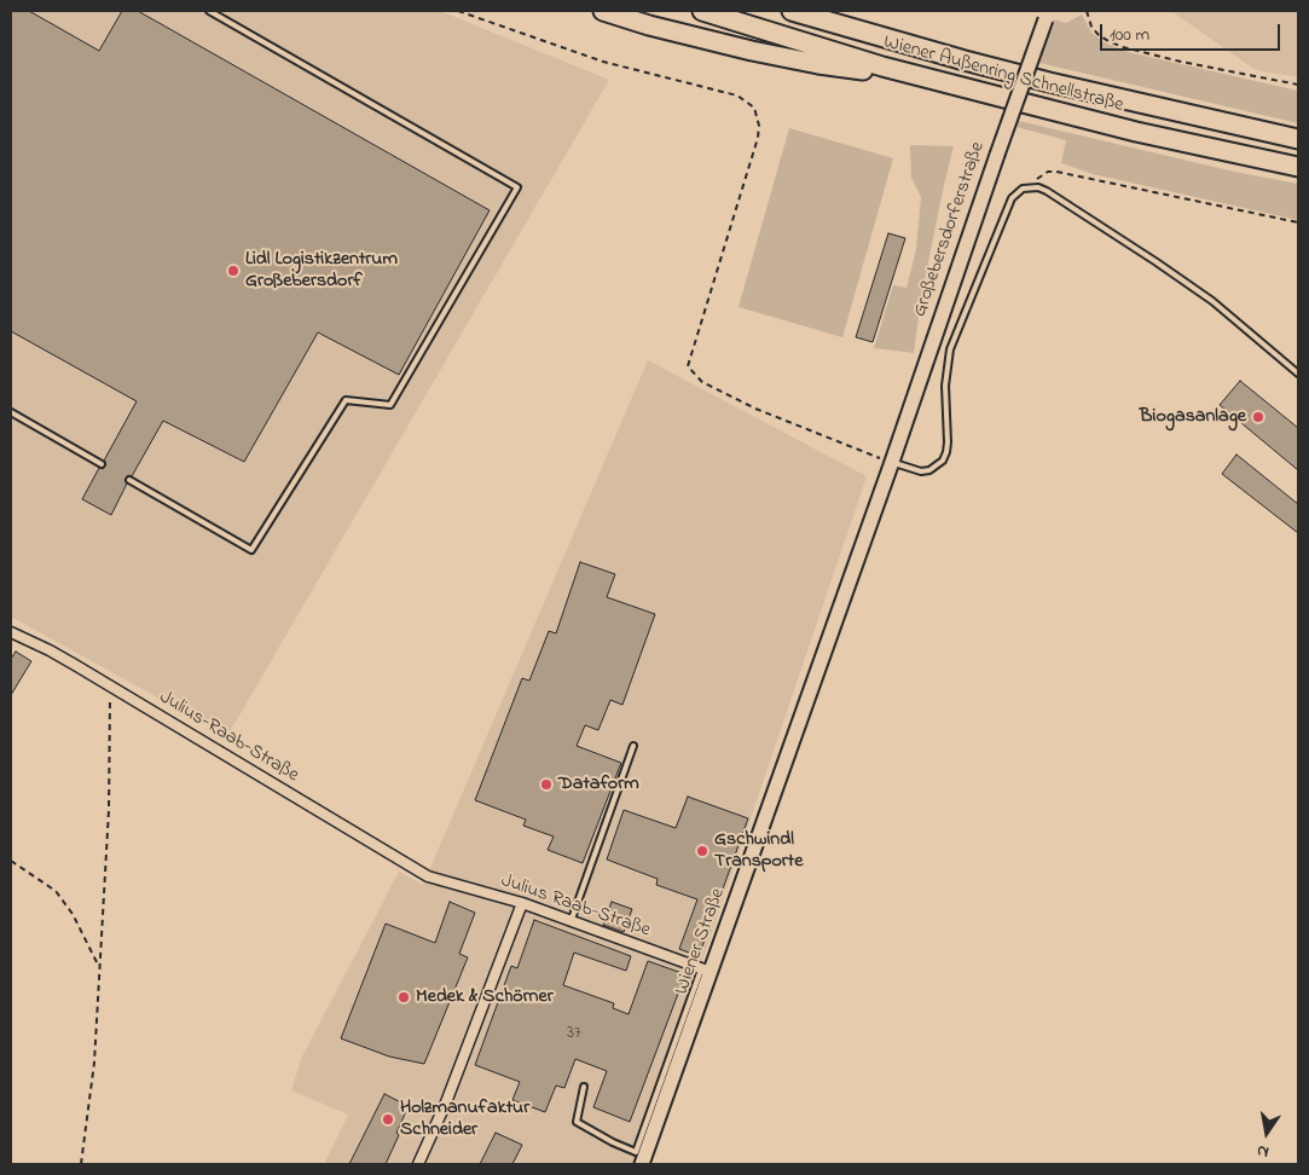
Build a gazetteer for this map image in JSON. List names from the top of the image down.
{
  "streets": {
    "highway": ["Wiener Außenring Schnellstraße"],
    "street": [
      "Großebersdorferstraße",
      "Julius-Raab-Straße",
      "Julius Raab-Straße",
      "Wiener Straße"
    ]
  },
  "crossings": [
    ["Großebersdorferstraße", "Wiener Straße"],
    ["Julius-Raab-Straße", "Julius Raab-Straße"],
    ["Julius Raab-Straße", "Wiener Straße"]
  ],
  "places": [
    "Lidl Logistikzentrum Großebersdorf",
    "Biogasanlage",
    "Dataform",
    "Gschwindl Transporte",
    "Medek & Schörner",
    "Holzmanufaktur Schneider"
  ],
  "house_numbers": ["37"],
  "scale_bar": "100 m",
  "north": "bottom"
}
